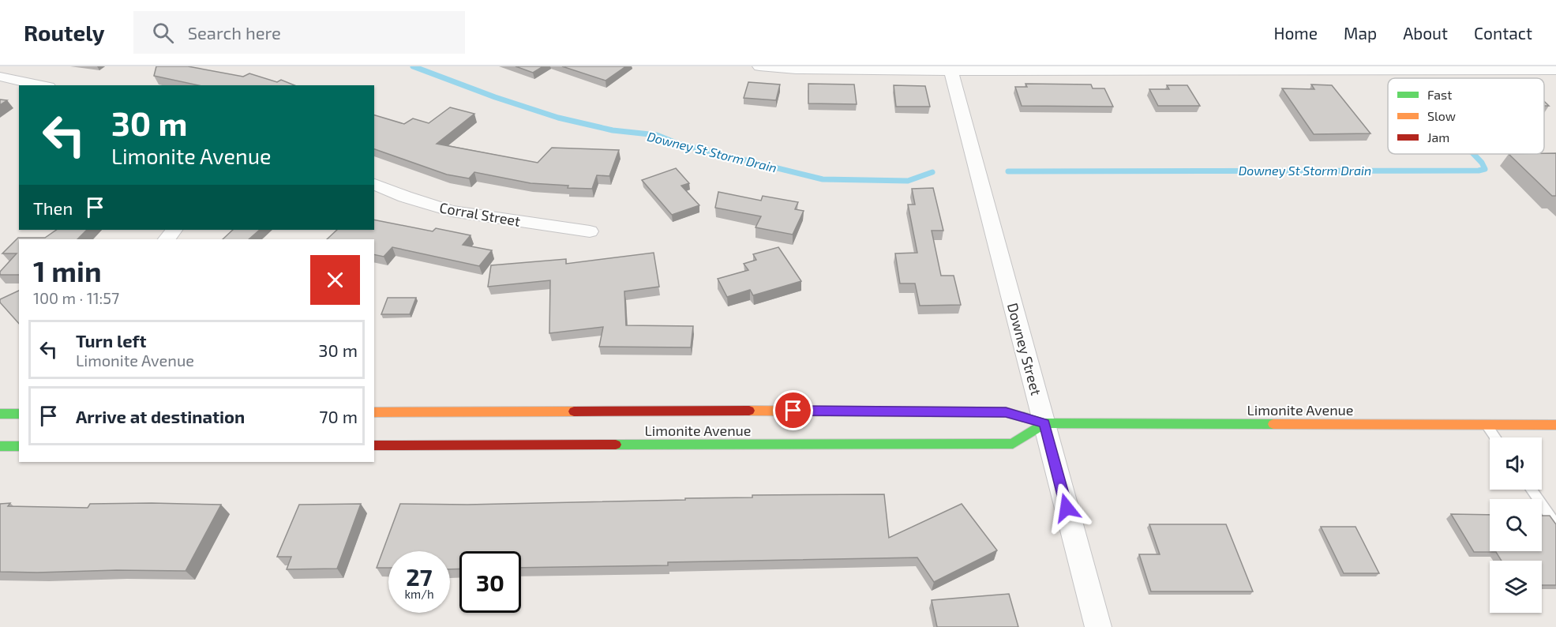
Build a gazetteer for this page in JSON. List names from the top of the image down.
{
  "streets": {
    "main road": ["Limonite Avenue"],
    "street": ["Corral Street", "Downey Street"]
  },
  "crossings": [
    ["Downey Street", "Limonite Avenue"]
  ],
  "water": ["Downey St Storm Drain"],
  "legend": ["Fast", "Slow", "Jam"],
  "page": {
    "header": "Routely",
    "search": "Search here",
    "nav": [
      "Home",
      "Map",
      "About",
      "Contact"
    ],
    "turn": ["30 m", "Limonite Avenue"],
    "then": "Then",
    "heading": ["1 min", "100 m · 11:57"],
    "list": [
      {
        "name": "Turn left",
        "note": "Limonite Avenue",
        "value": "30 m"
      },
      {
        "name": "Arrive at destination",
        "value": "70 m"
      }
    ],
    "speed": "27 km/h",
    "limit": "30"
  }
}
